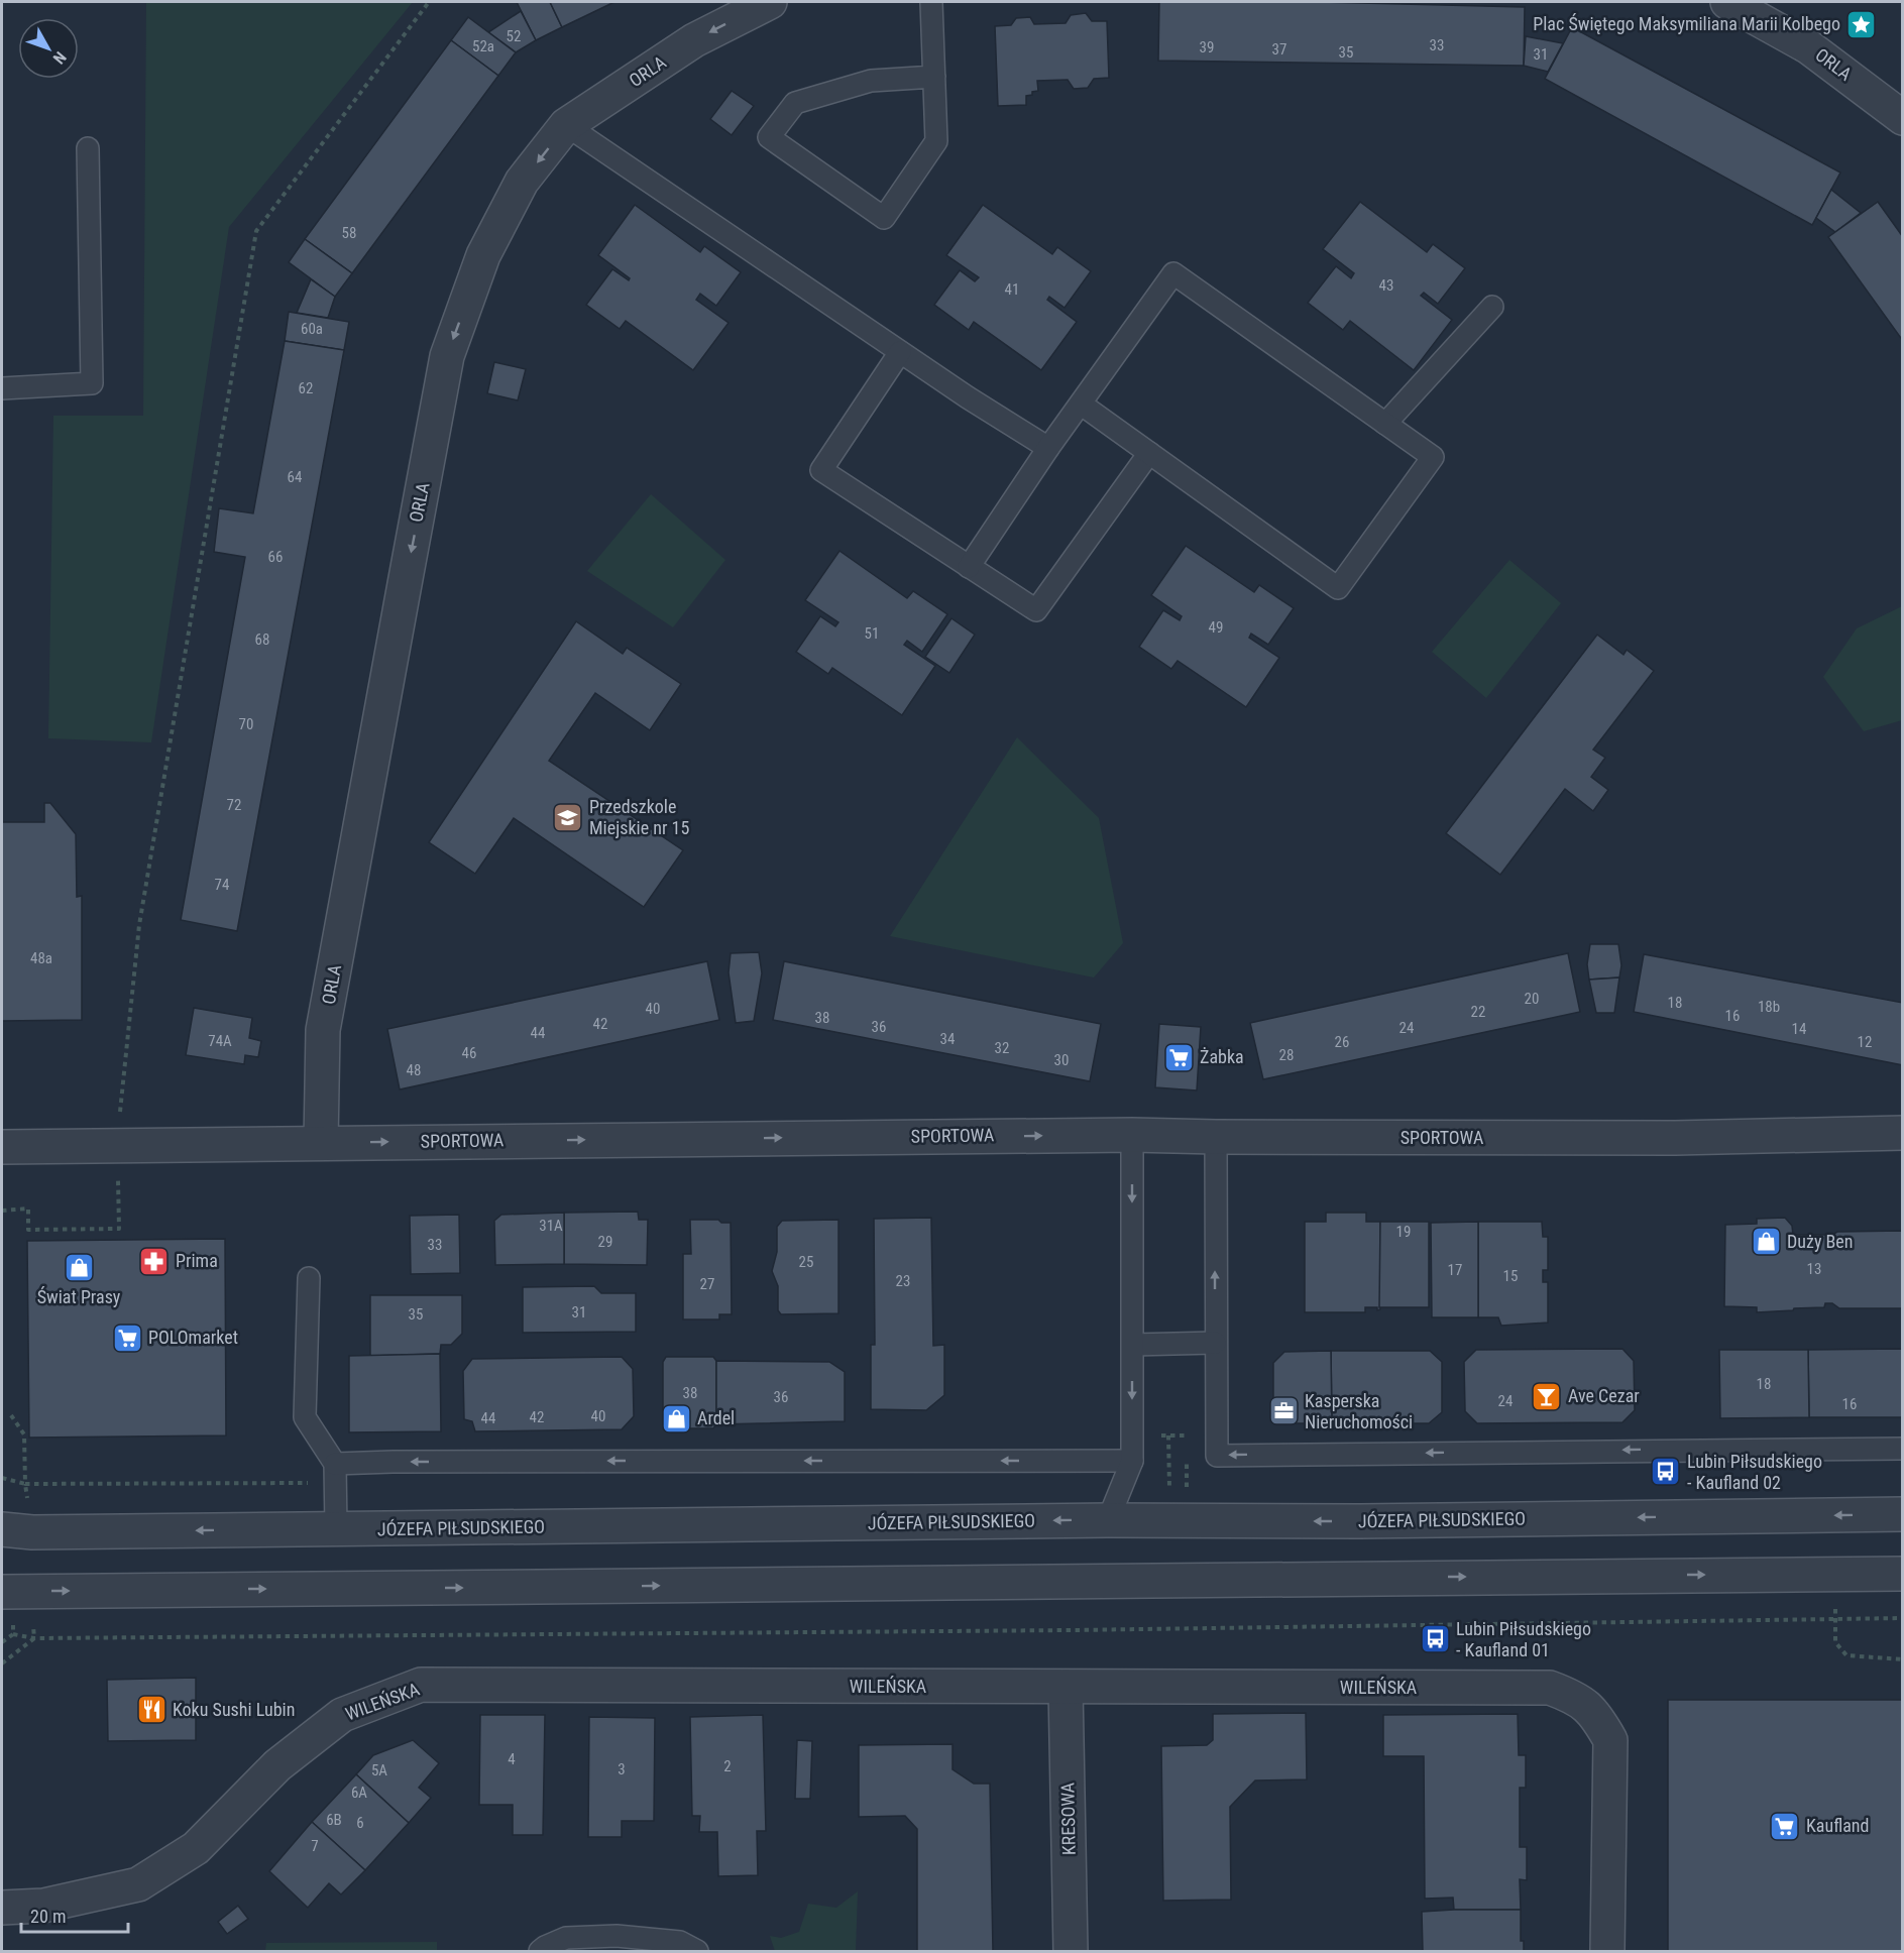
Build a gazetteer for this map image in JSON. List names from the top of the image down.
{
  "streets": {
    "street": [
      "ORLA",
      "SPORTOWA",
      "JÓZEFA PIŁSUDSKIEGO",
      "WILEŃSKA",
      "KRESOWA"
    ]
  },
  "crossings": [
    ["ORLA", "SPORTOWA"],
    ["WILEŃSKA", "KRESOWA"]
  ],
  "one_way": ["ORLA", "SPORTOWA"],
  "places": {
    "place": ["Plac Świętego Maksymiliana Marii Kolbego"],
    "school or university": ["Przedszkole Miejskie nr 15"],
    "supermarket": ["Żabka", "POLOmarket", "Kaufland"],
    "shop": ["Duży Ben", "Świat Prasy", "Ardel"],
    "pharmacy": ["Prima"],
    "bar": ["Ave Cezar"],
    "office": ["Kasperska Nieruchomości"],
    "bus stop": ["Lubin Piłsudskiego - Kaufland 02", "Lubin Piłsudskiego - Kaufland 01"],
    "restaurant": ["Koku Sushi Lubin"]
  },
  "house_numbers": [
    "52",
    "33",
    "52a",
    "39",
    "37",
    "35",
    "31",
    "58",
    "43",
    "41",
    "60a",
    "62",
    "64",
    "66",
    "49",
    "51",
    "68",
    "70",
    "72",
    "74",
    "48a",
    "20",
    "18",
    "18b",
    "40",
    "22",
    "16",
    "38",
    "42",
    "36",
    "24",
    "14",
    "44",
    "34",
    "74A",
    "26",
    "12",
    "32",
    "46",
    "28",
    "30",
    "48",
    "31A",
    "19",
    "29",
    "33",
    "25",
    "13",
    "17",
    "15",
    "23",
    "27",
    "31",
    "35",
    "18",
    "38",
    "36",
    "24",
    "16",
    "40",
    "42",
    "44",
    "4",
    "2",
    "3",
    "5A",
    "6A",
    "6B",
    "6",
    "7"
  ],
  "scale_bar": "20 m",
  "north": "bottom right"
}
